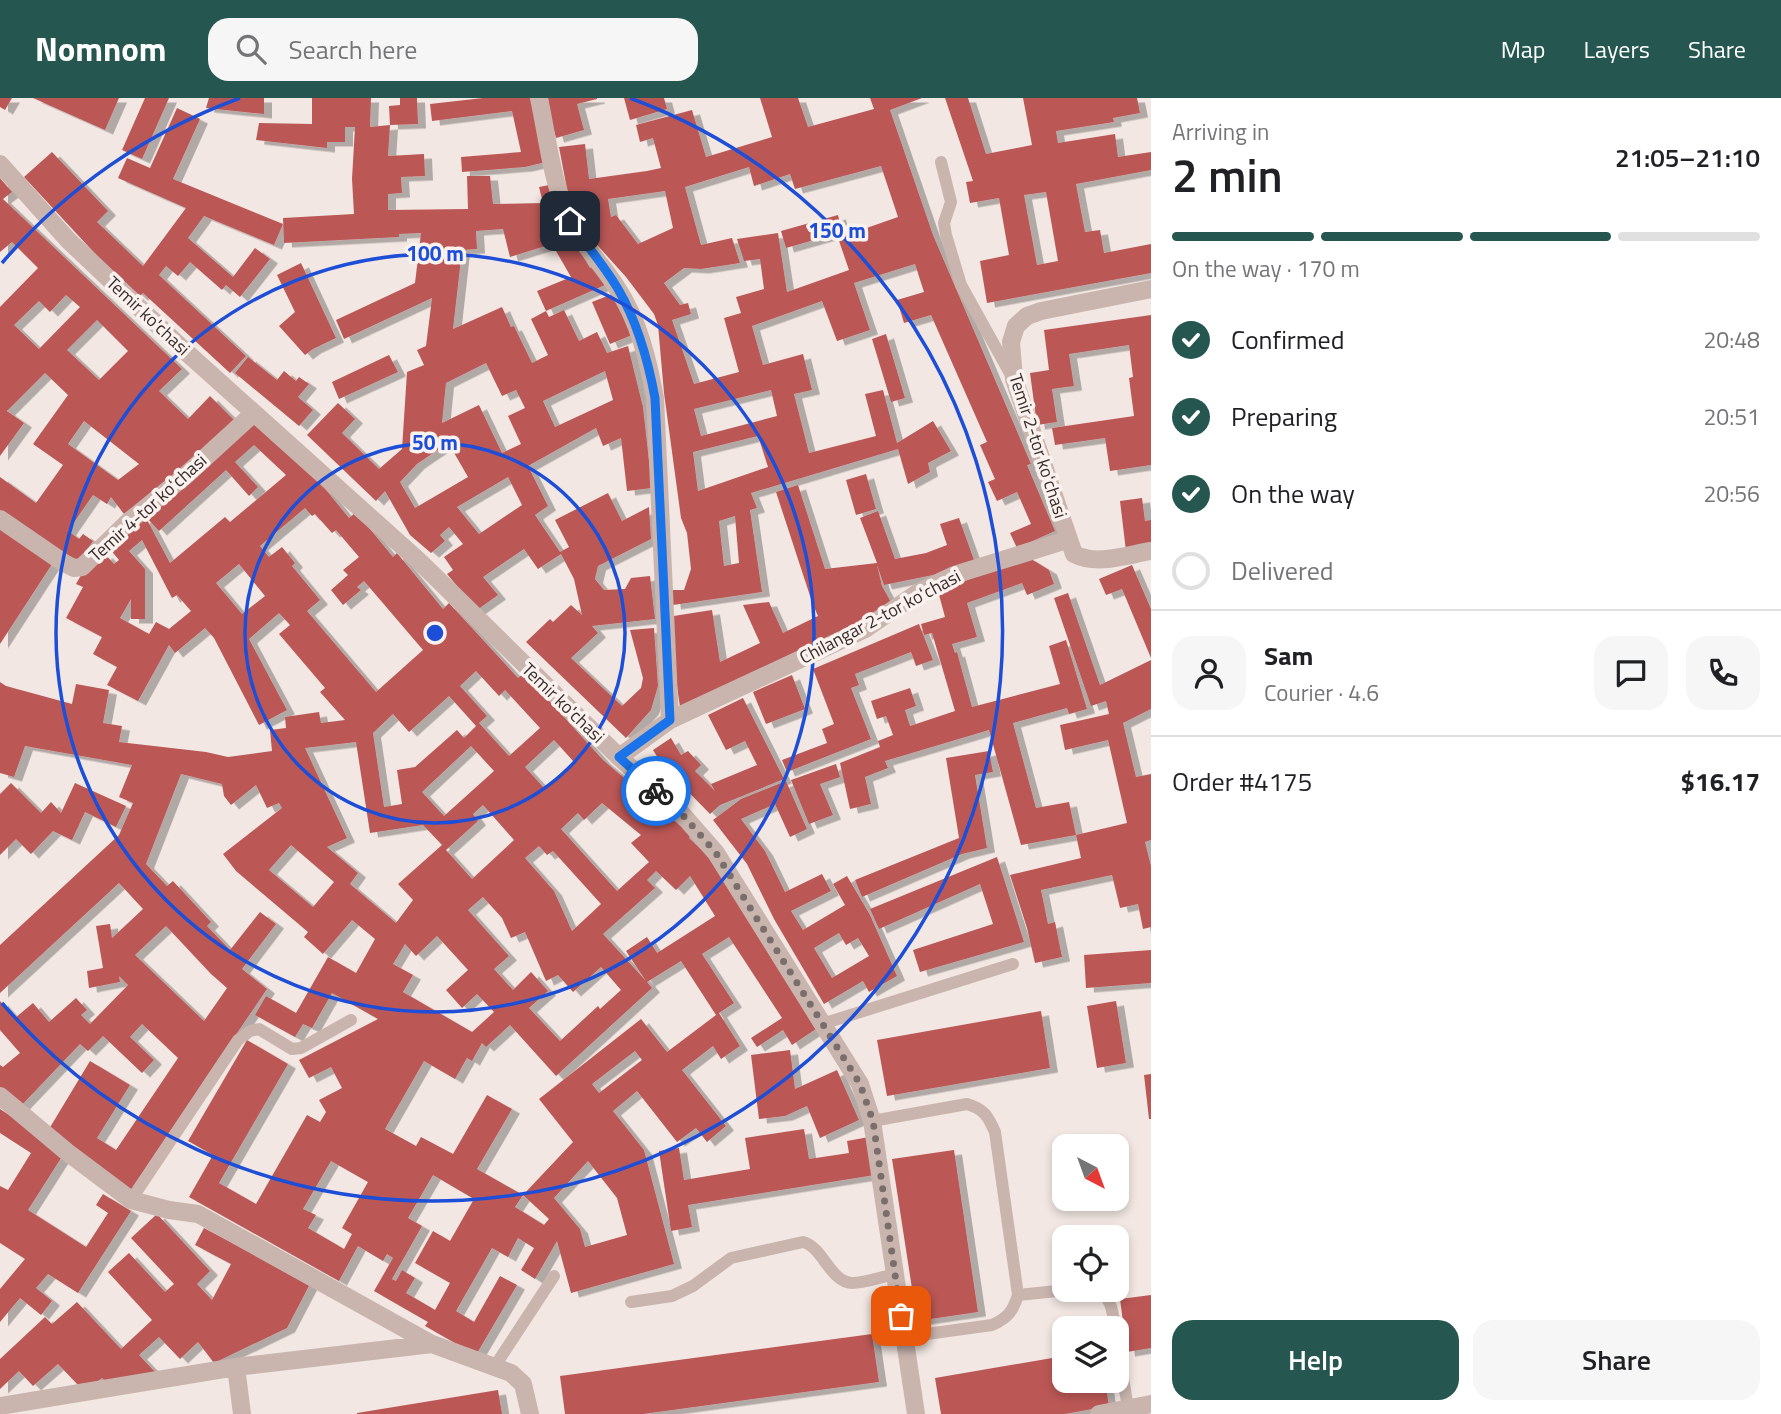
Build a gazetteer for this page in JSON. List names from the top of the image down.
{
  "streets": {
    "street": [
      "Temir ko'chasi",
      "Temir 2-tor koʻchasi",
      "Temir 4-tor koʻchasi",
      "Chilangar 2-tor koʻchasi"
    ]
  },
  "crossings": [
    ["Temir ko'chasi", "Temir 4-tor koʻchasi"],
    ["Temir ko'chasi", "Chilangar 2-tor koʻchasi"],
    ["Temir 2-tor koʻchasi", "Chilangar 2-tor koʻchasi"]
  ],
  "north": "bottom right",
  "page": {
    "header": "Nomnom",
    "search": "Search here",
    "nav": ["Map", "Layers", "Share"],
    "heading": ["2 min", "Arriving in", "21:05–21:10"],
    "panel": [
      "Sam",
      "Courier · 4.6",
      "Order #4175",
      "$16.17"
    ],
    "bar": "On the way · 170 m",
    "list": [
      ["Confirmed", "20:48"],
      ["Preparing", "20:51"],
      ["On the way", "20:56"],
      "Delivered"
    ],
    "buttons": ["Help", "Share"]
  },
  "rings": ["150 m", "100 m", "50 m"]
}
